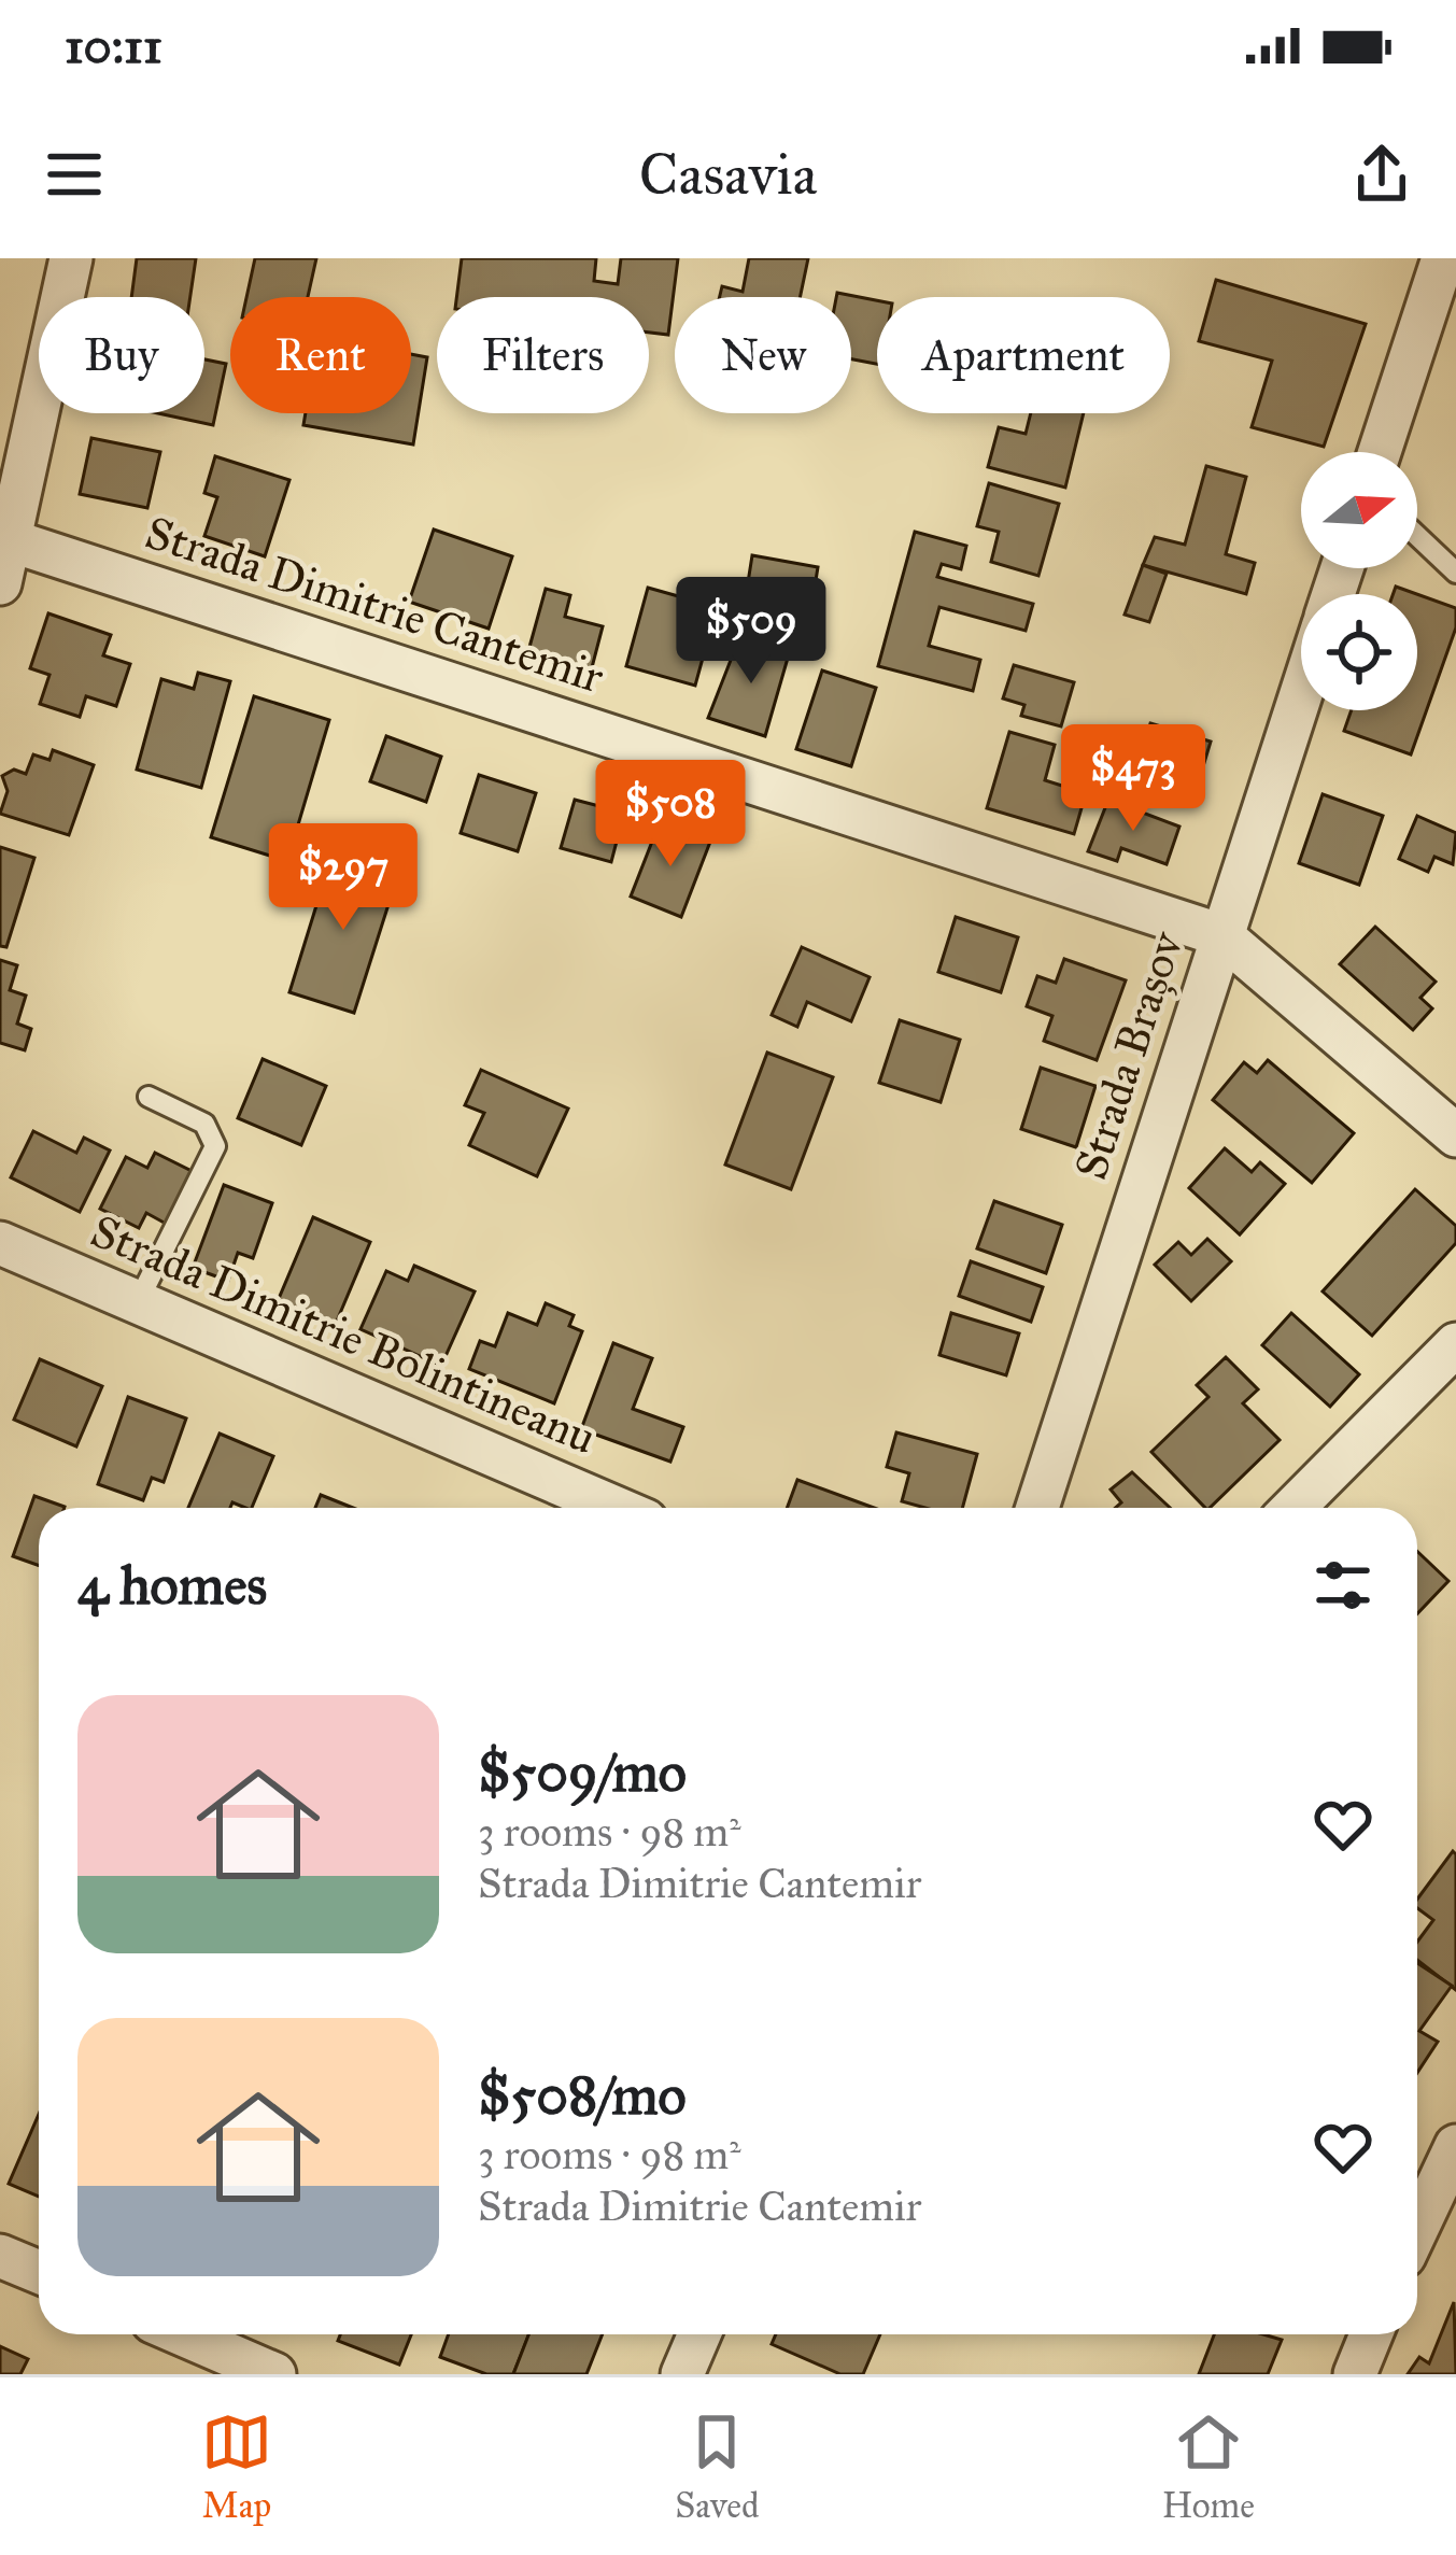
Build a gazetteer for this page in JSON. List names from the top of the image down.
{
  "streets": {
    "street": ["Strada Dimitrie Cantemir", "Strada Brașov", "Strada Dimitrie Bolintineanu"]
  },
  "crossings": [
    ["Strada Dimitrie Cantemir", "Strada Brașov"]
  ],
  "north": "right",
  "page": {
    "status": "10:11",
    "header": "Casavia",
    "chip": [
      "Buy",
      "Rent",
      "Filters",
      "New",
      "Apartment"
    ],
    "price": [
      "$509",
      "$473",
      "$508",
      "$297"
    ],
    "heading": "4 homes",
    "list": [
      {
        "name": "$509/mo",
        "note": "3 rooms · 98 m² · Strada Dimitrie Cantemir"
      },
      {
        "name": "$508/mo",
        "note": "3 rooms · 98 m² · Strada Dimitrie Cantemir"
      }
    ],
    "tabs": ["Map", "Saved", "Home"]
  }
}
